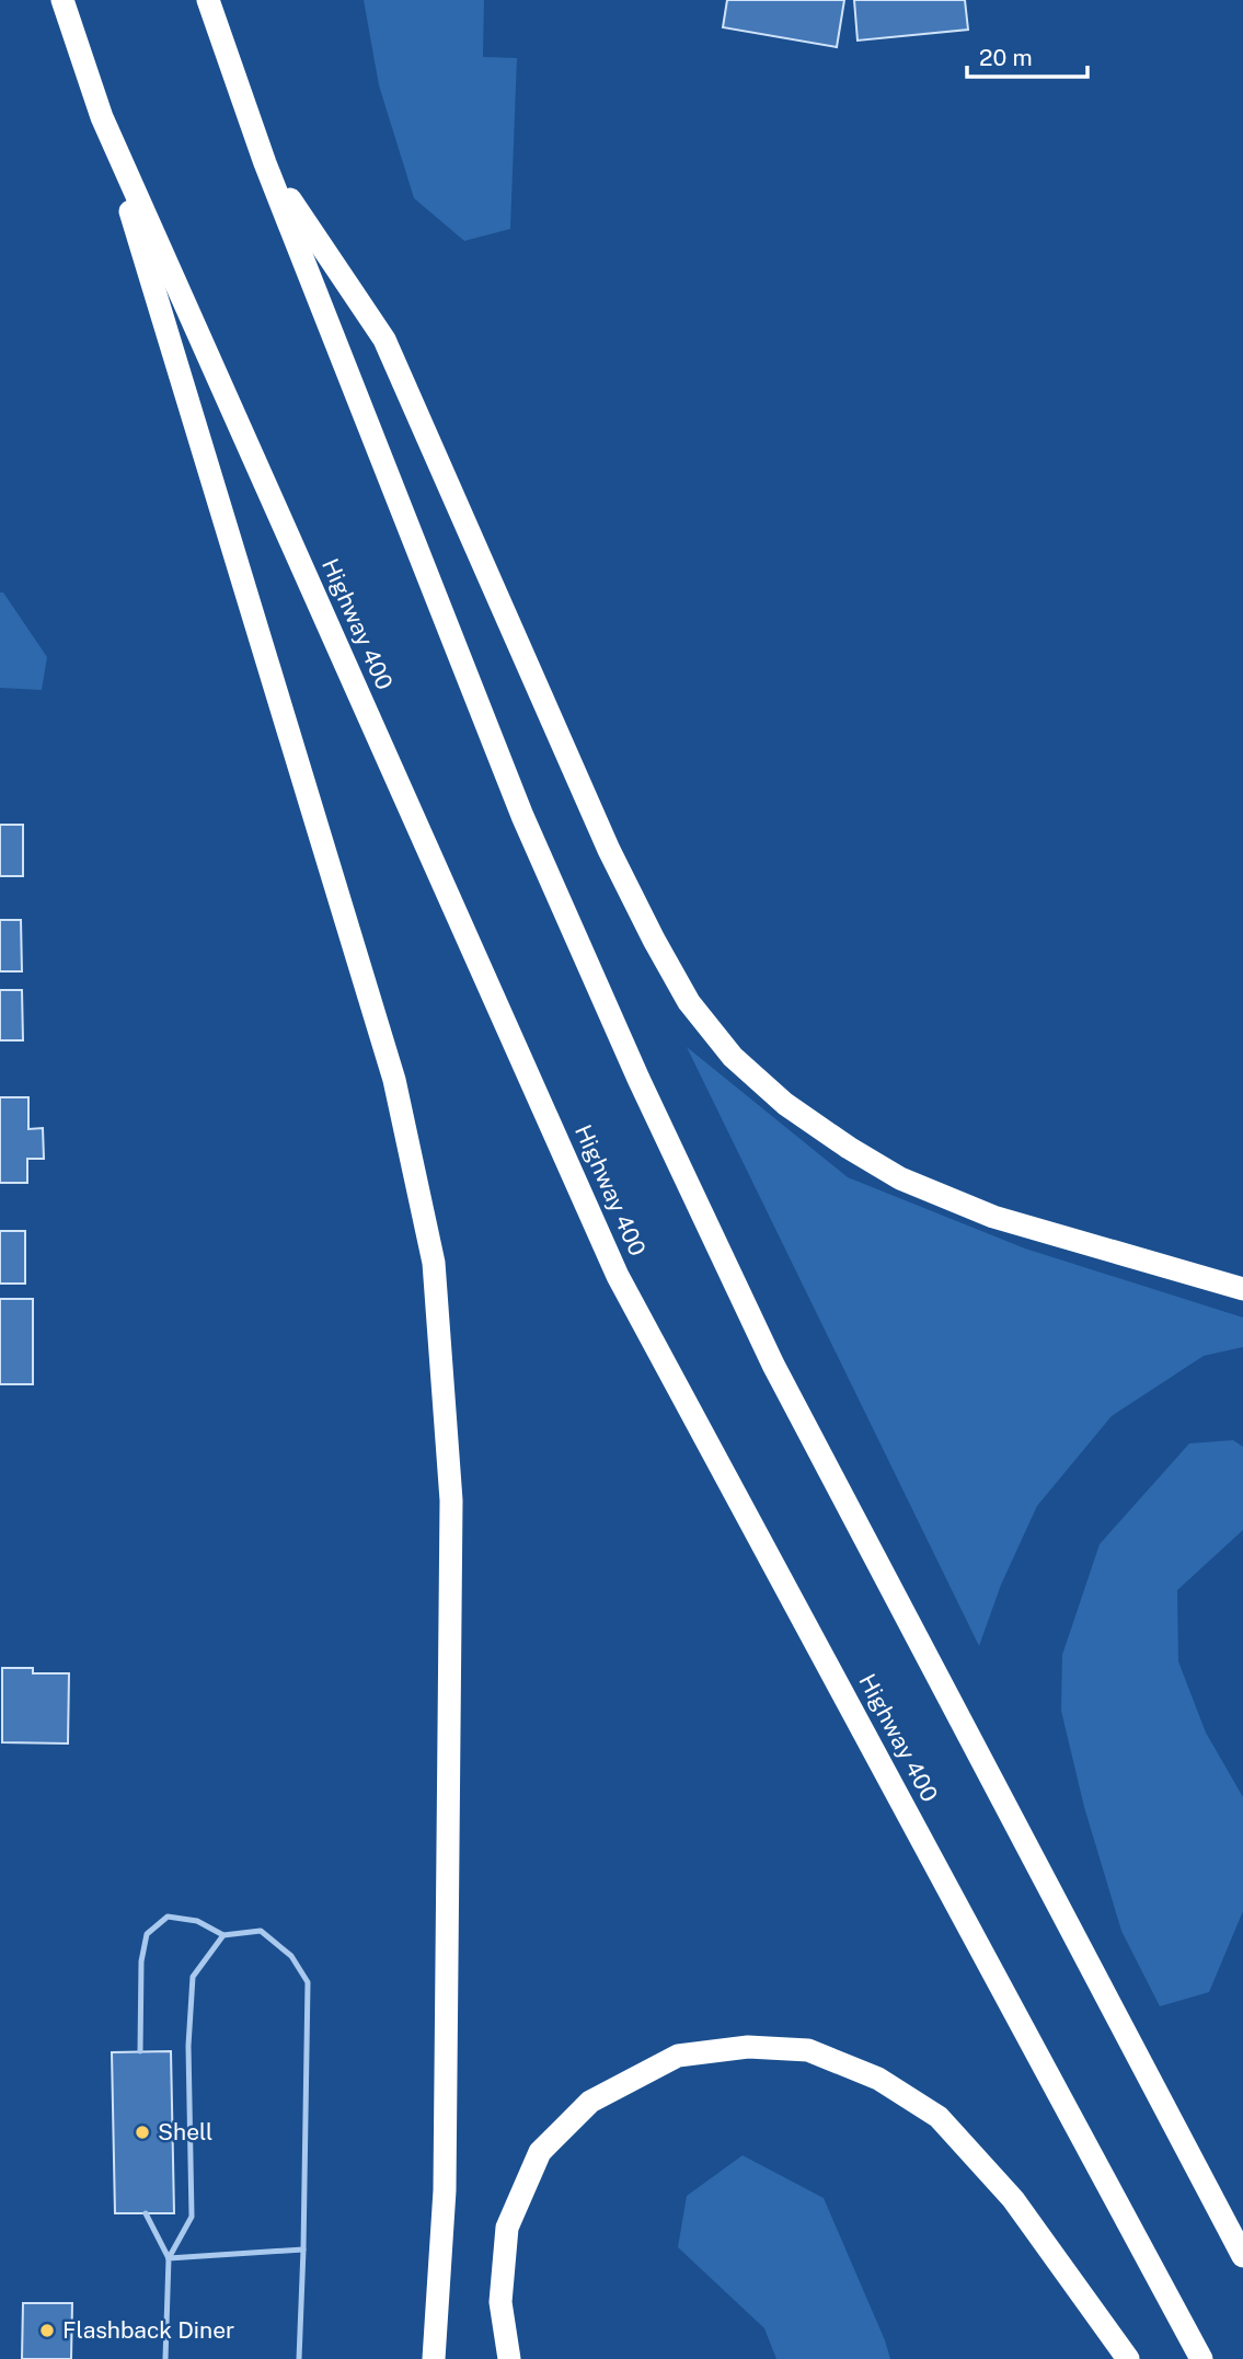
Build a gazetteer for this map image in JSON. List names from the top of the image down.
{
  "streets": {
    "highway": ["Highway 400"]
  },
  "places": ["Shell", "Flashback Diner"],
  "scale_bar": "20 m"
}
